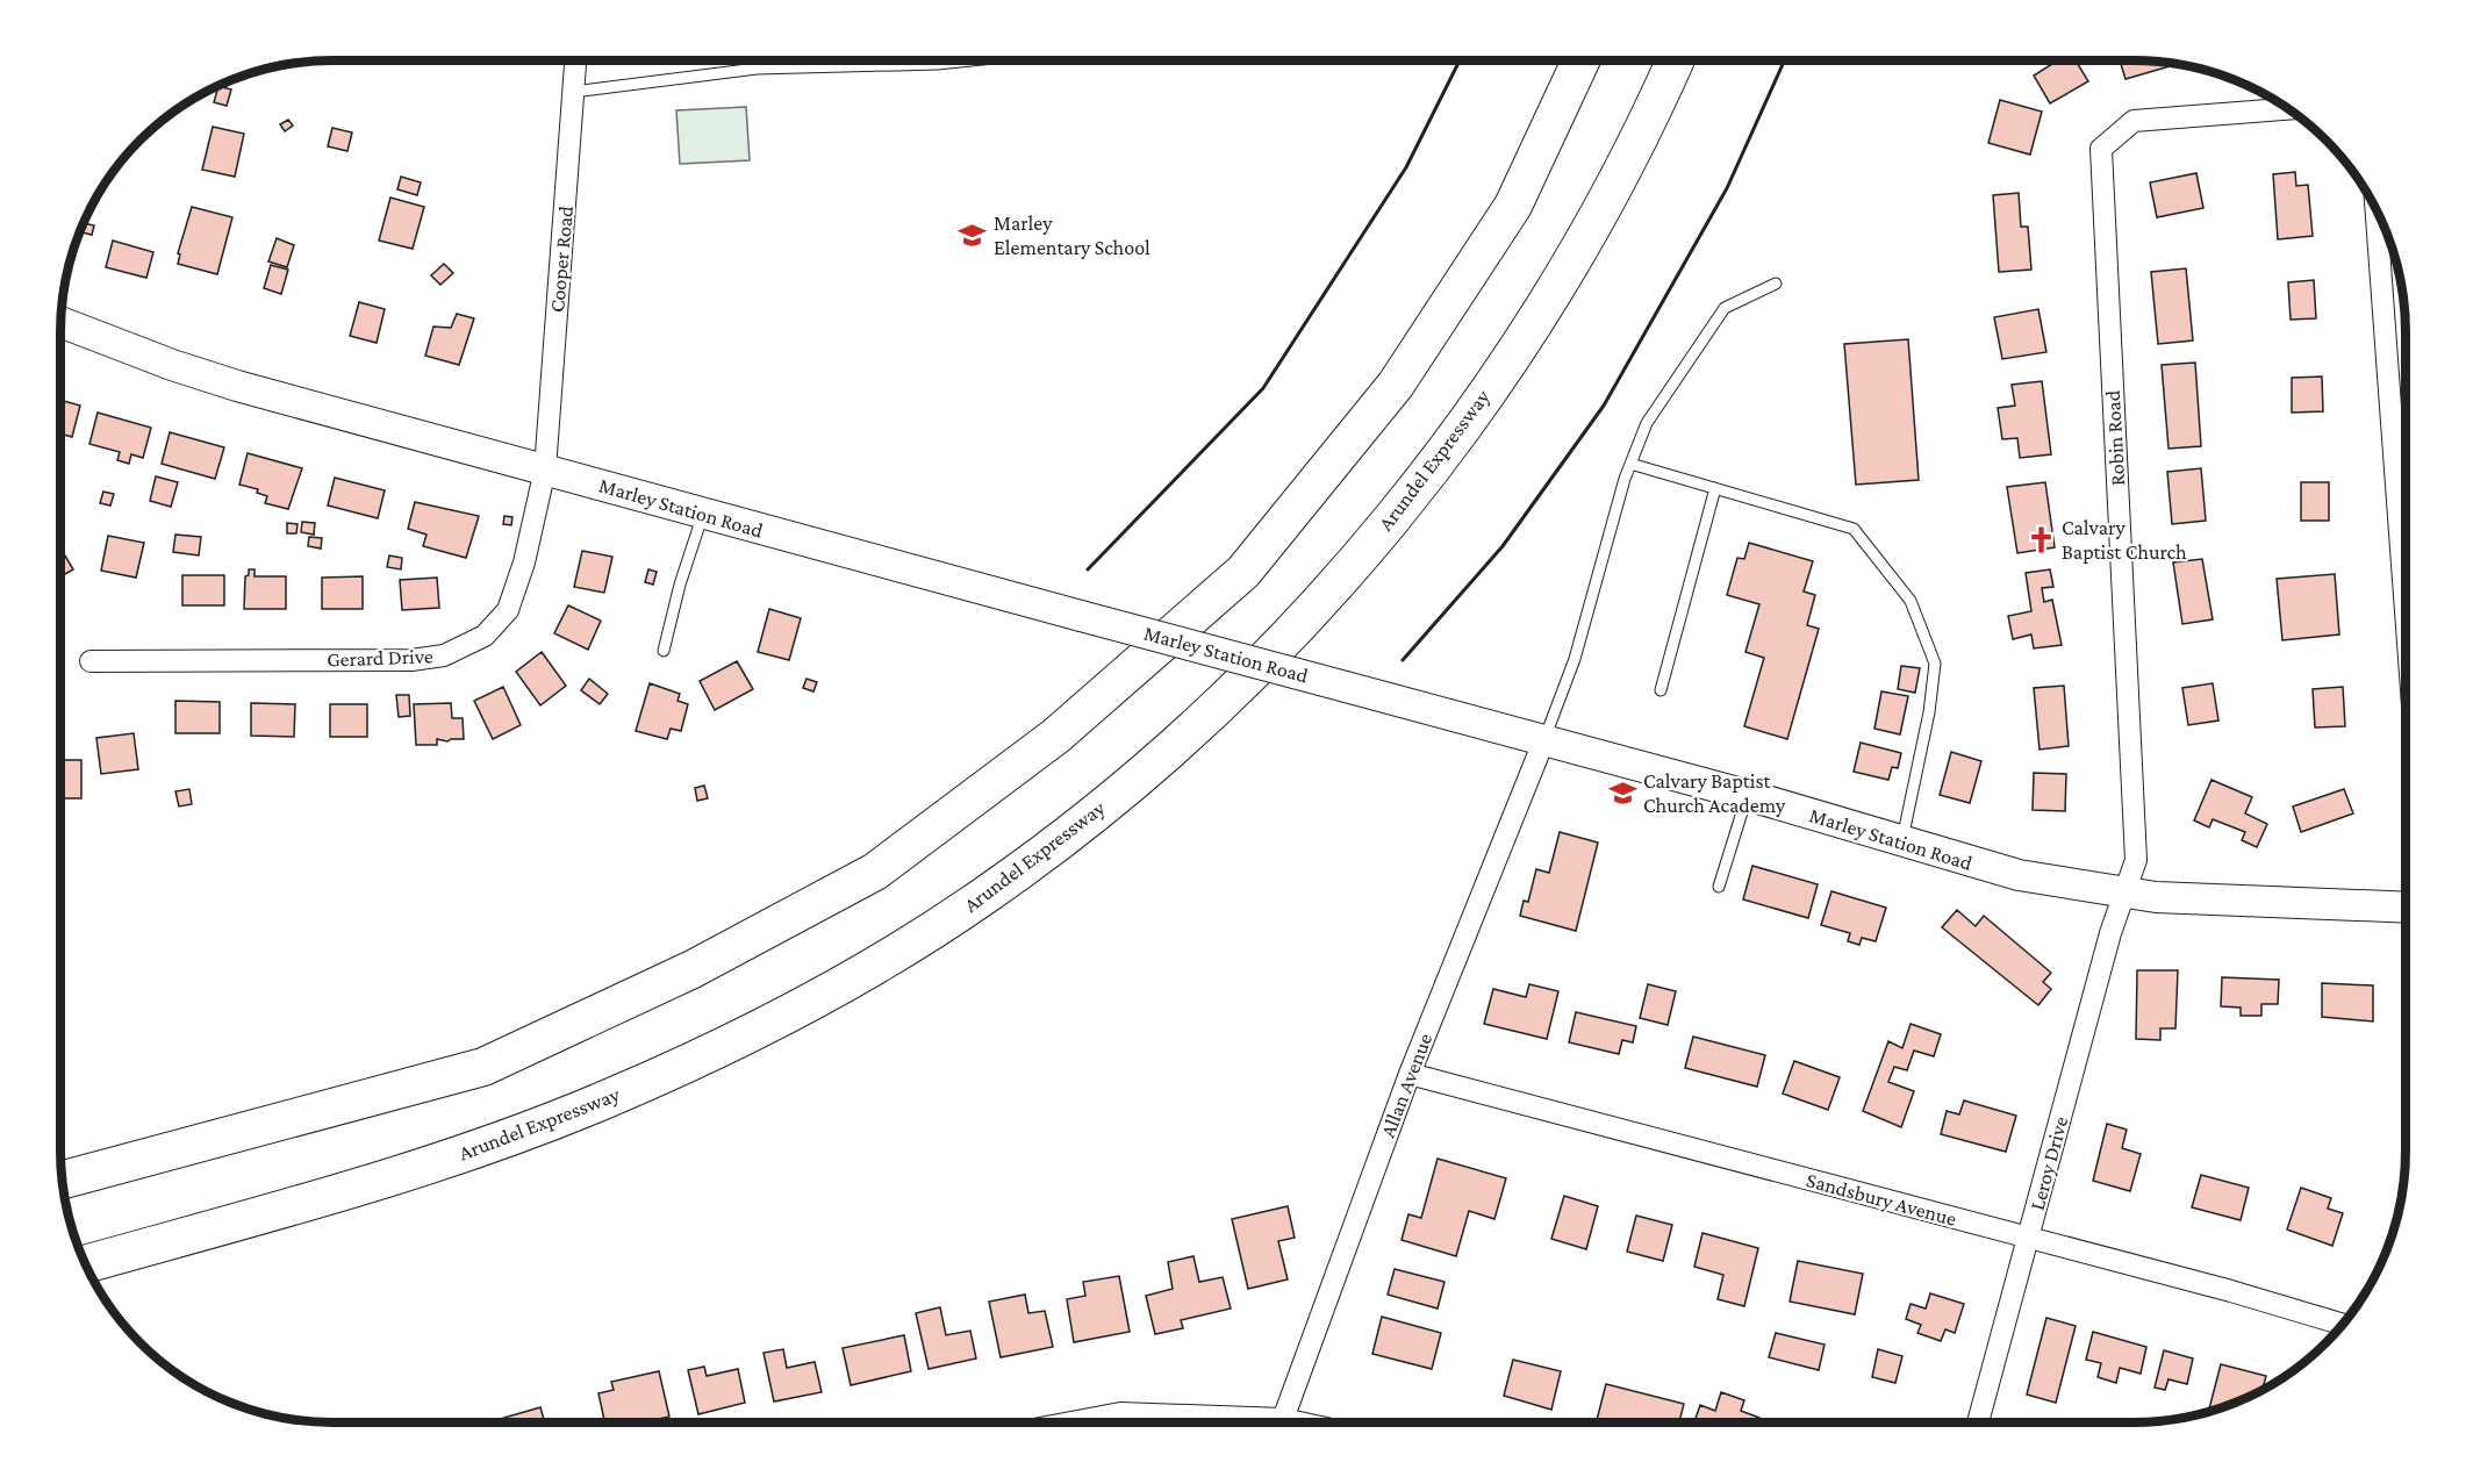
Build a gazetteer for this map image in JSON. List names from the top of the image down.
{
  "streets": {
    "highway": ["Arundel Expressway"],
    "main road": ["Marley Station Road"],
    "street": [
      "Cooper Road",
      "Robin Road",
      "Gerard Drive",
      "Allan Avenue",
      "Leroy Drive",
      "Sandsbury Avenue"
    ]
  },
  "crossings": [
    ["Cooper Road", "Marley Station Road"],
    ["Cooper Road", "Gerard Drive"],
    ["Robin Road", "Marley Station Road"],
    ["Robin Road", "Leroy Drive"],
    ["Marley Station Road", "Gerard Drive"],
    ["Marley Station Road", "Allan Avenue"],
    ["Marley Station Road", "Leroy Drive"],
    ["Allan Avenue", "Sandsbury Avenue"],
    ["Leroy Drive", "Sandsbury Avenue"]
  ],
  "places": {
    "school or university": ["Marley Elementary School", "Calvary Baptist Church Academy"],
    "church": ["Calvary Baptist Church"]
  }
}
